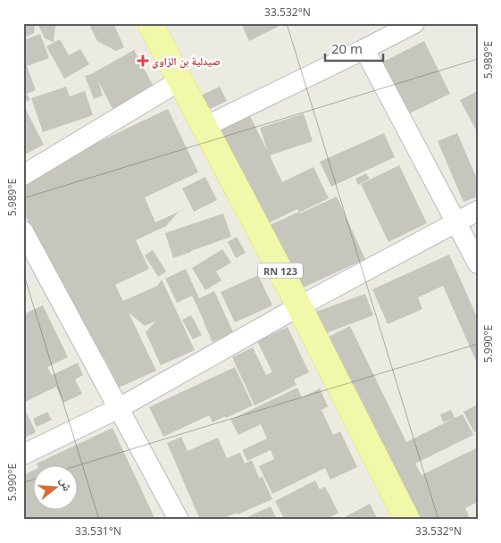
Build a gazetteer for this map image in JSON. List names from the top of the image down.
{
  "streets": {
    "main road": ["RN 123"]
  },
  "places": {
    "health": ["صيدلية بن الزاوي"]
  },
  "scale_bar": "20 m",
  "north": "right",
  "coordinates": [
    "33.532°N",
    "5.989°E",
    "5.990°E",
    "33.531°N"
  ]
}
